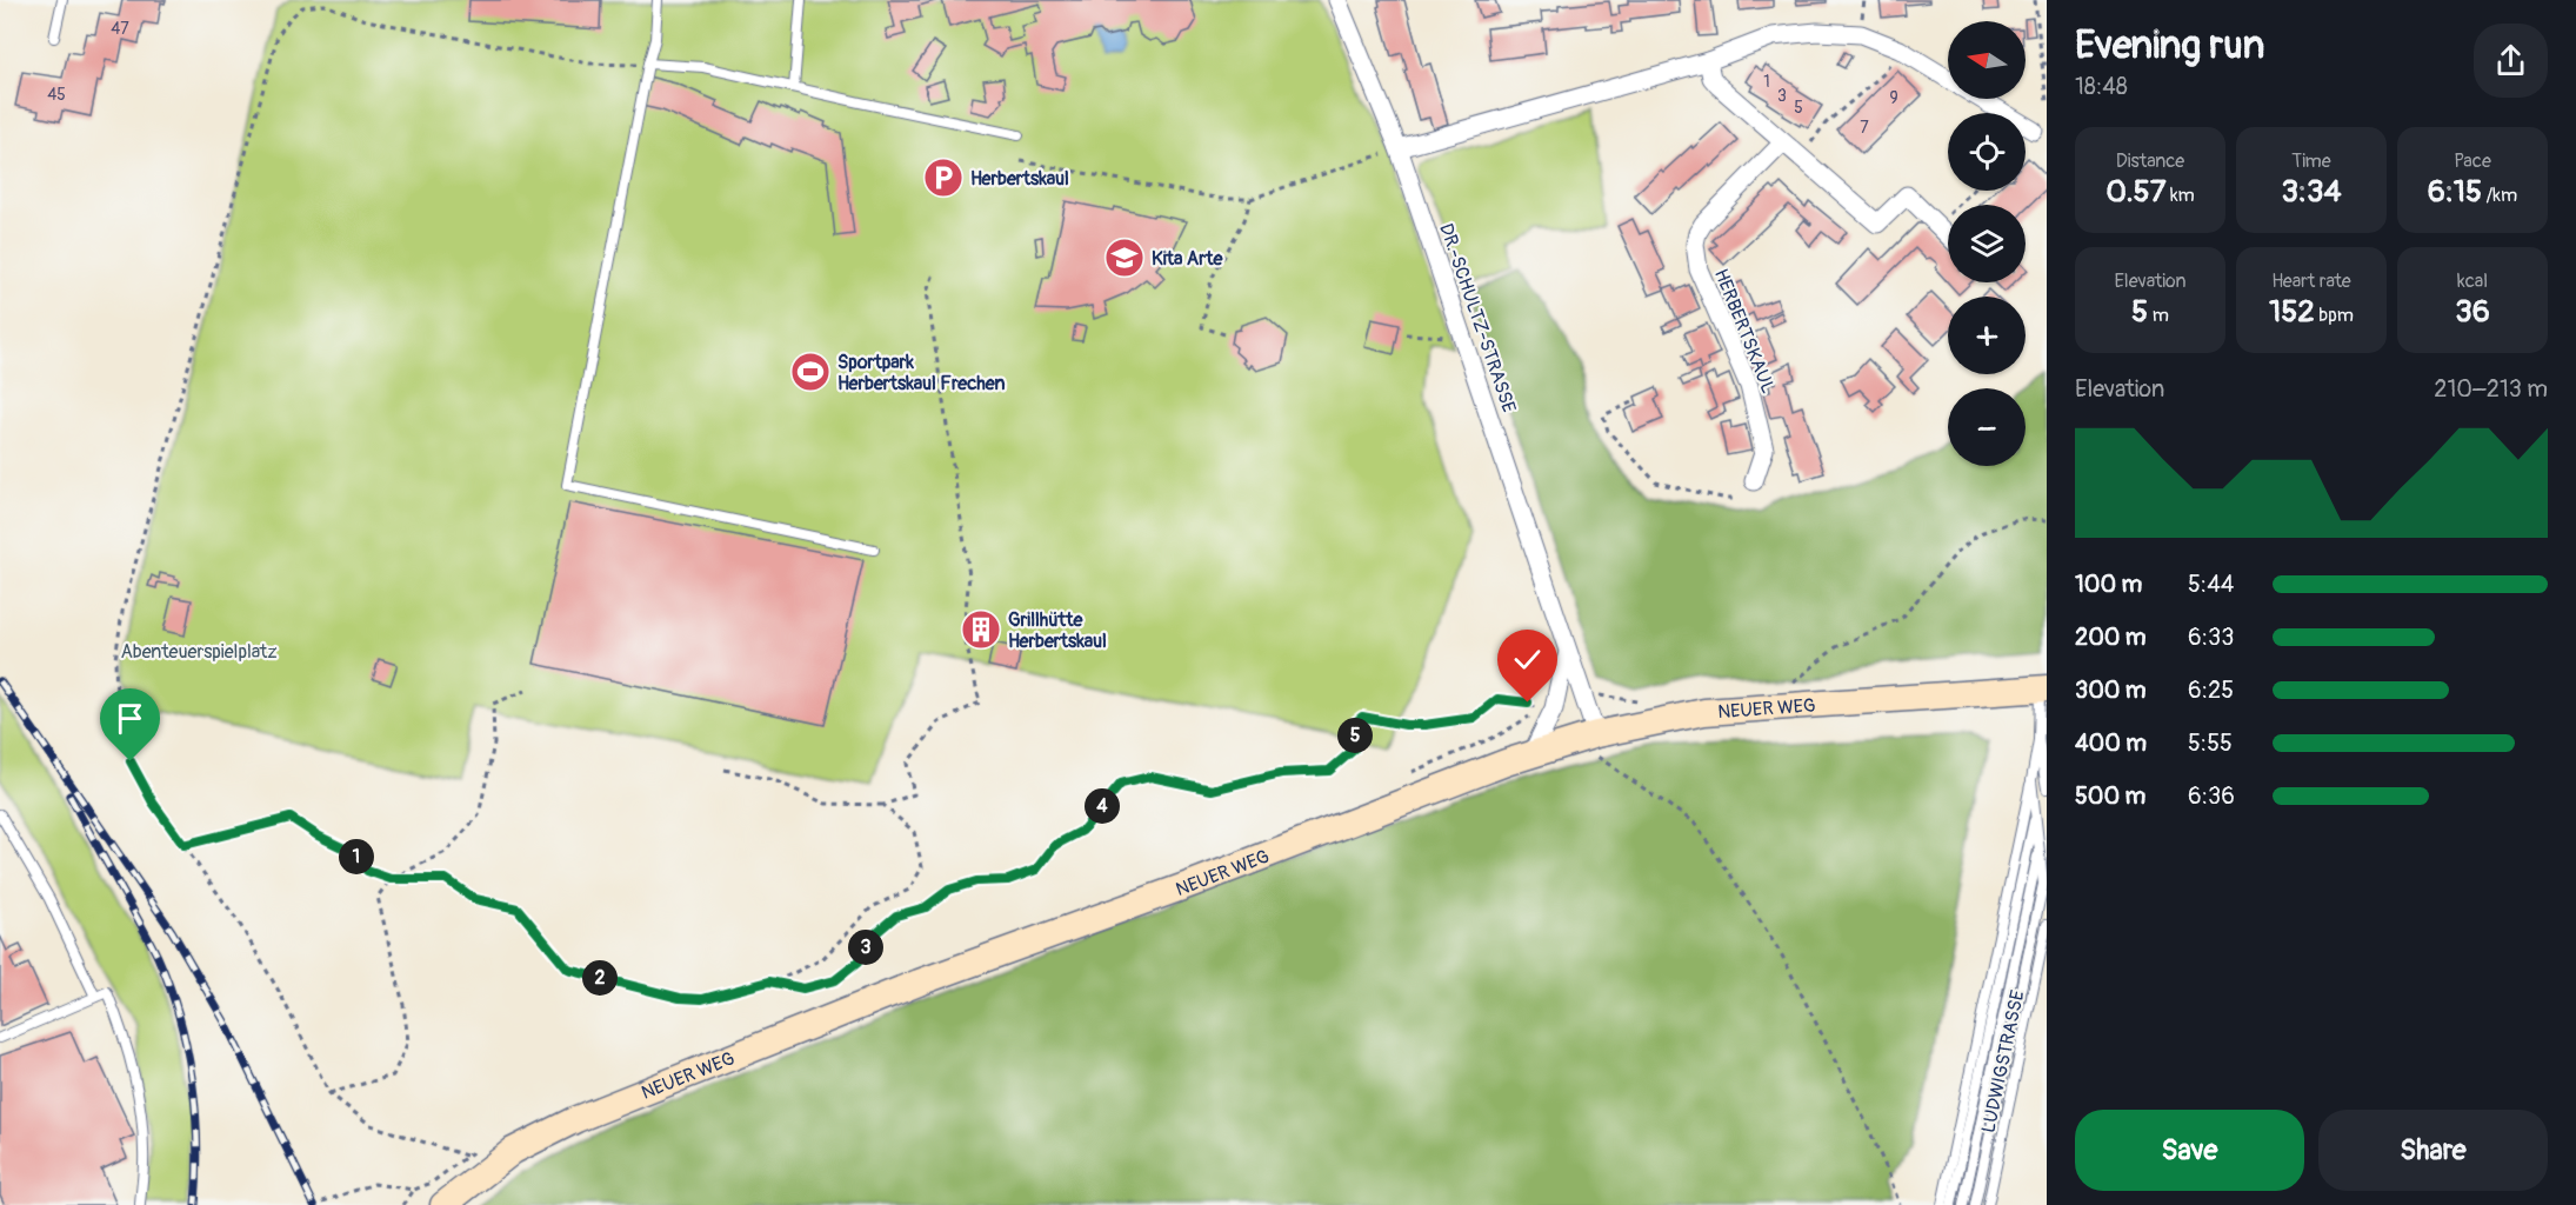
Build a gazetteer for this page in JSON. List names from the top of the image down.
{
  "streets": {
    "main road": ["NEUER WEG"],
    "street": ["DR.-SCHULTZ-STRASSE", "HERBERTSKAUL"],
    "lane": ["LUDWIGSTRASSE"]
  },
  "crossings": [
    ["DR.-SCHULTZ-STRASSE", "NEUER WEG"]
  ],
  "parks": ["Abenteuerspielplatz"],
  "places": {
    "parking": ["Herbertskaul"],
    "school or university": ["Kita Arte"],
    "sports": ["Sportpark Herbertskaul Frechen"],
    "building": ["Grillhütte Herbertskaul"]
  },
  "house_numbers": [
    "47",
    "1",
    "45",
    "3",
    "9",
    "5",
    "7"
  ],
  "north": "left",
  "page": {
    "heading": ["Evening run", "18:48"],
    "map_buttons": ["+", "−"],
    "stats": [
      ["Distance", "0.57 km"],
      ["Time", "3:34"],
      ["Pace", "6:15 /km"],
      ["Elevation", "5 m"],
      ["Heart rate", "152 bpm"],
      ["kcal", "36"]
    ],
    "chart": ["Elevation", "210–213 m"],
    "list": [
      {
        "name": "100 m",
        "note": "5:44"
      },
      {
        "name": "200 m",
        "note": "6:33"
      },
      {
        "name": "300 m",
        "note": "6:25"
      },
      {
        "name": "400 m",
        "note": "5:55"
      },
      {
        "name": "500 m",
        "note": "6:36"
      }
    ],
    "pins": [
      "5",
      "4",
      "1",
      "3",
      "2"
    ],
    "buttons": ["Save", "Share"]
  }
}
